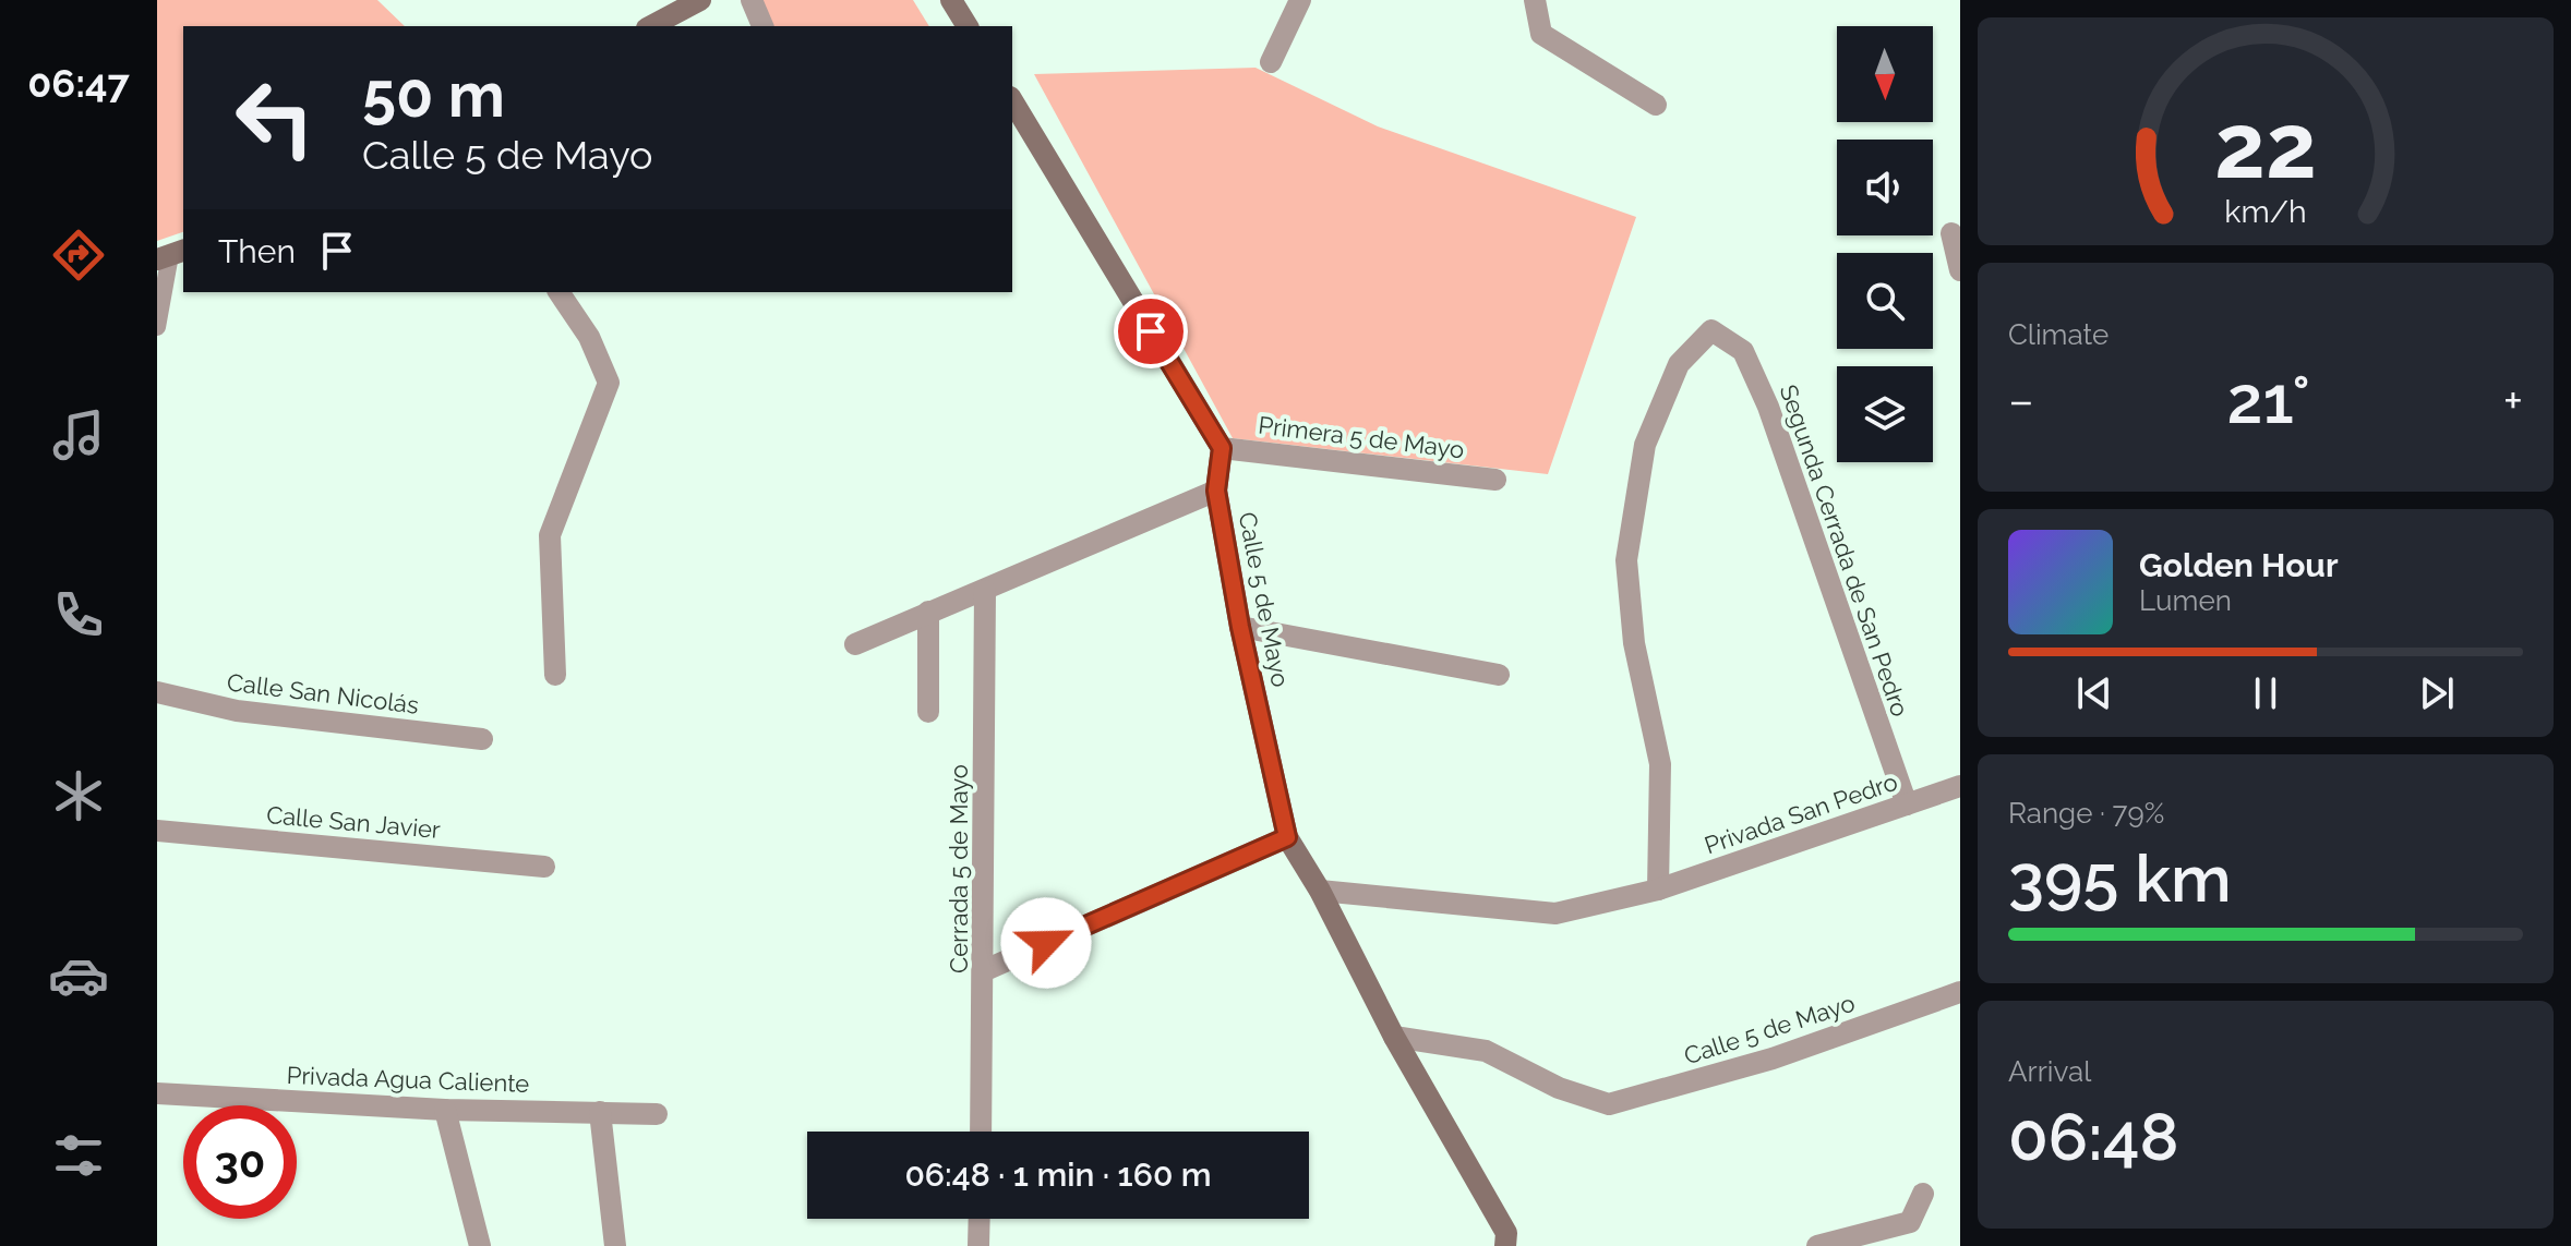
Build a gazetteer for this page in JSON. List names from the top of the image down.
{
  "streets": {
    "street": [
      "Primera 5 de Mayo",
      "Segunda Cerrada de San Pedro",
      "Calle 5 de Mayo",
      "Calle San Nicolás",
      "Privada San Pedro",
      "Calle San Javier",
      "Cerrada 5 de Mayo",
      "Privada Agua Caliente"
    ]
  },
  "crossings": [
    ["Primera 5 de Mayo", "Calle 5 de Mayo"],
    ["Segunda Cerrada de San Pedro", "Privada San Pedro"],
    ["Calle 5 de Mayo", "Privada San Pedro"]
  ],
  "north": "bottom",
  "page": {
    "tabs": "06:47",
    "turn": ["50 m", "Calle 5 de Mayo"],
    "then": "Then",
    "tile": [
      "Climate",
      ["Range · 79%", "395 km"],
      ["Arrival", "06:48"]
    ],
    "heat": ["−", "21°", "+"],
    "song": ["Golden Hour", "Lumen"],
    "limit": "30",
    "trip": "06:48 · 1 min · 160 m",
    "gauge": ["22", "km/h"]
  }
}
